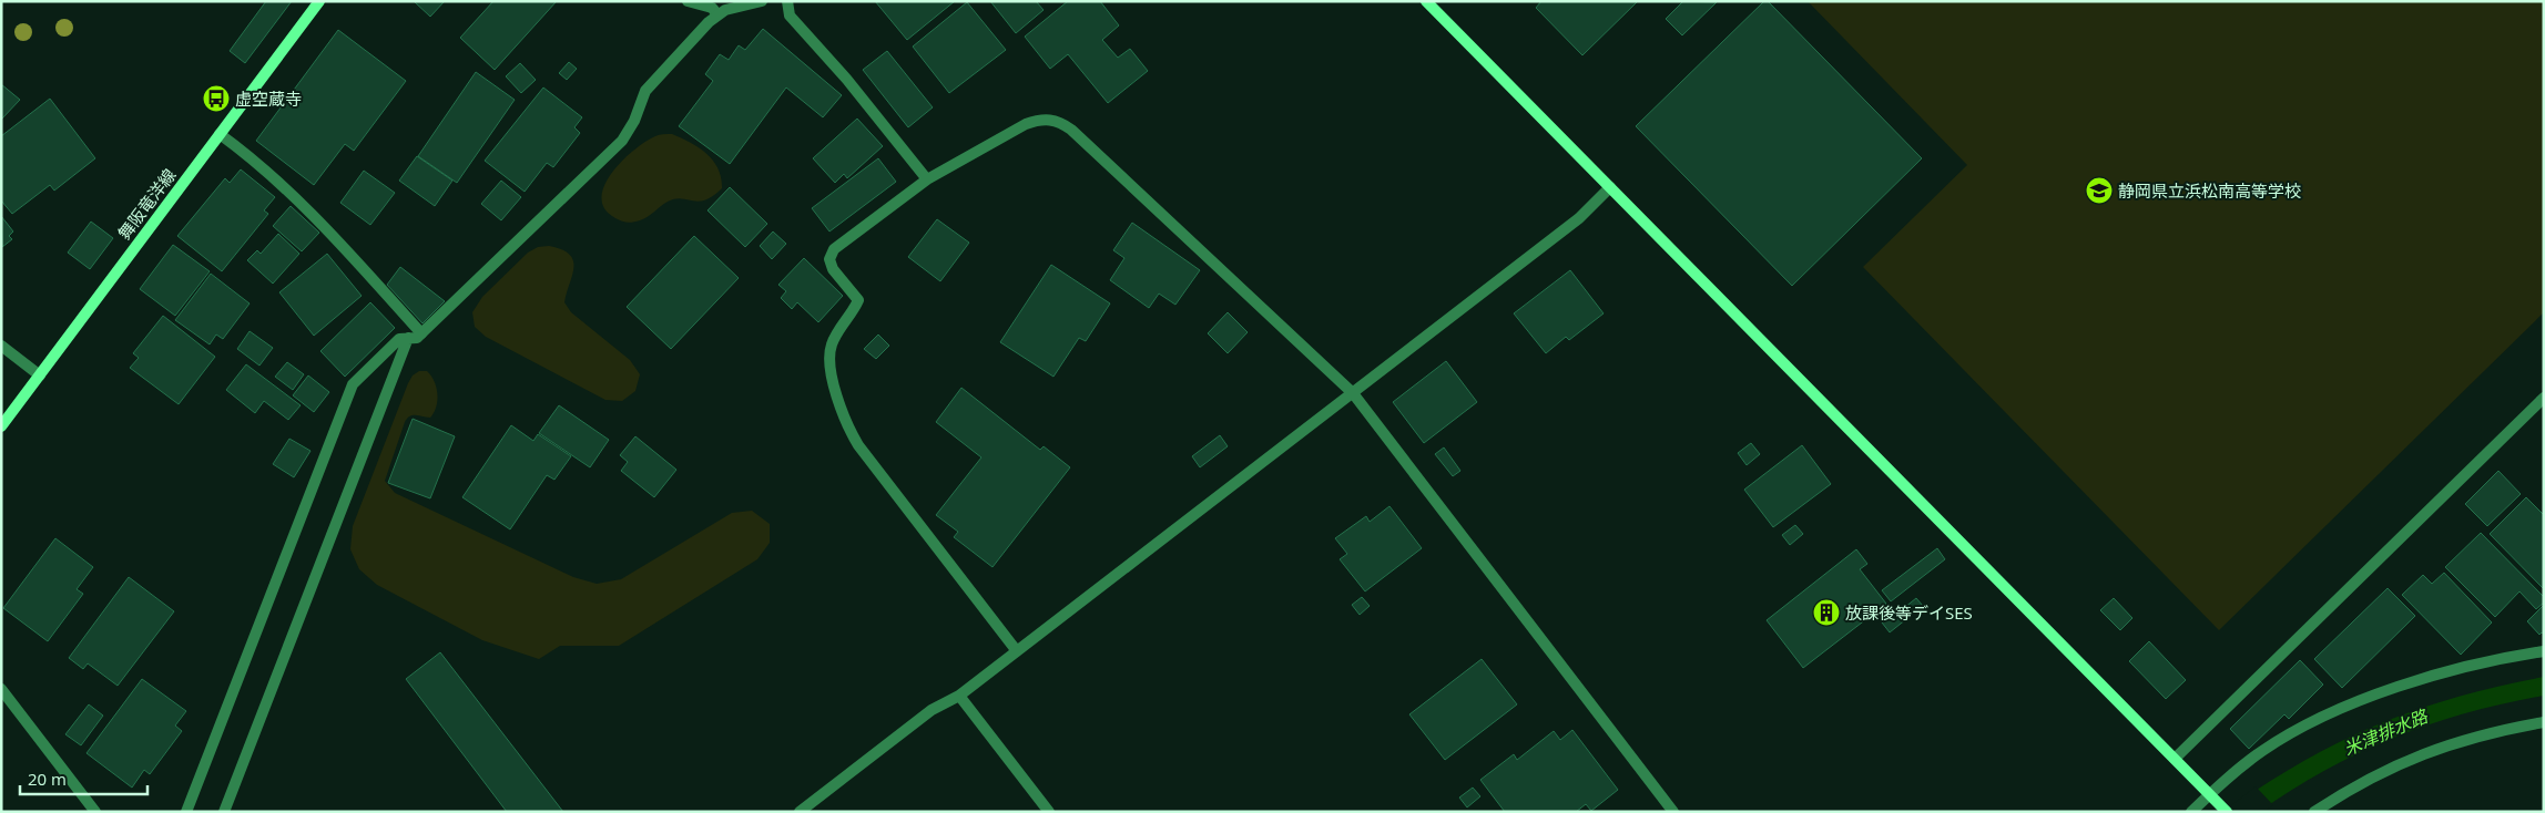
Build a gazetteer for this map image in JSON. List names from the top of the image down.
{
  "streets": {
    "street": ["舞阪竜洋線"]
  },
  "water": ["米津排水路"],
  "places": {
    "bus stop": ["虚空蔵寺"],
    "school or university": ["静岡県立浜松南高等学校"],
    "building": ["放課後等デイSES"]
  },
  "scale_bar": "20 m"
}
